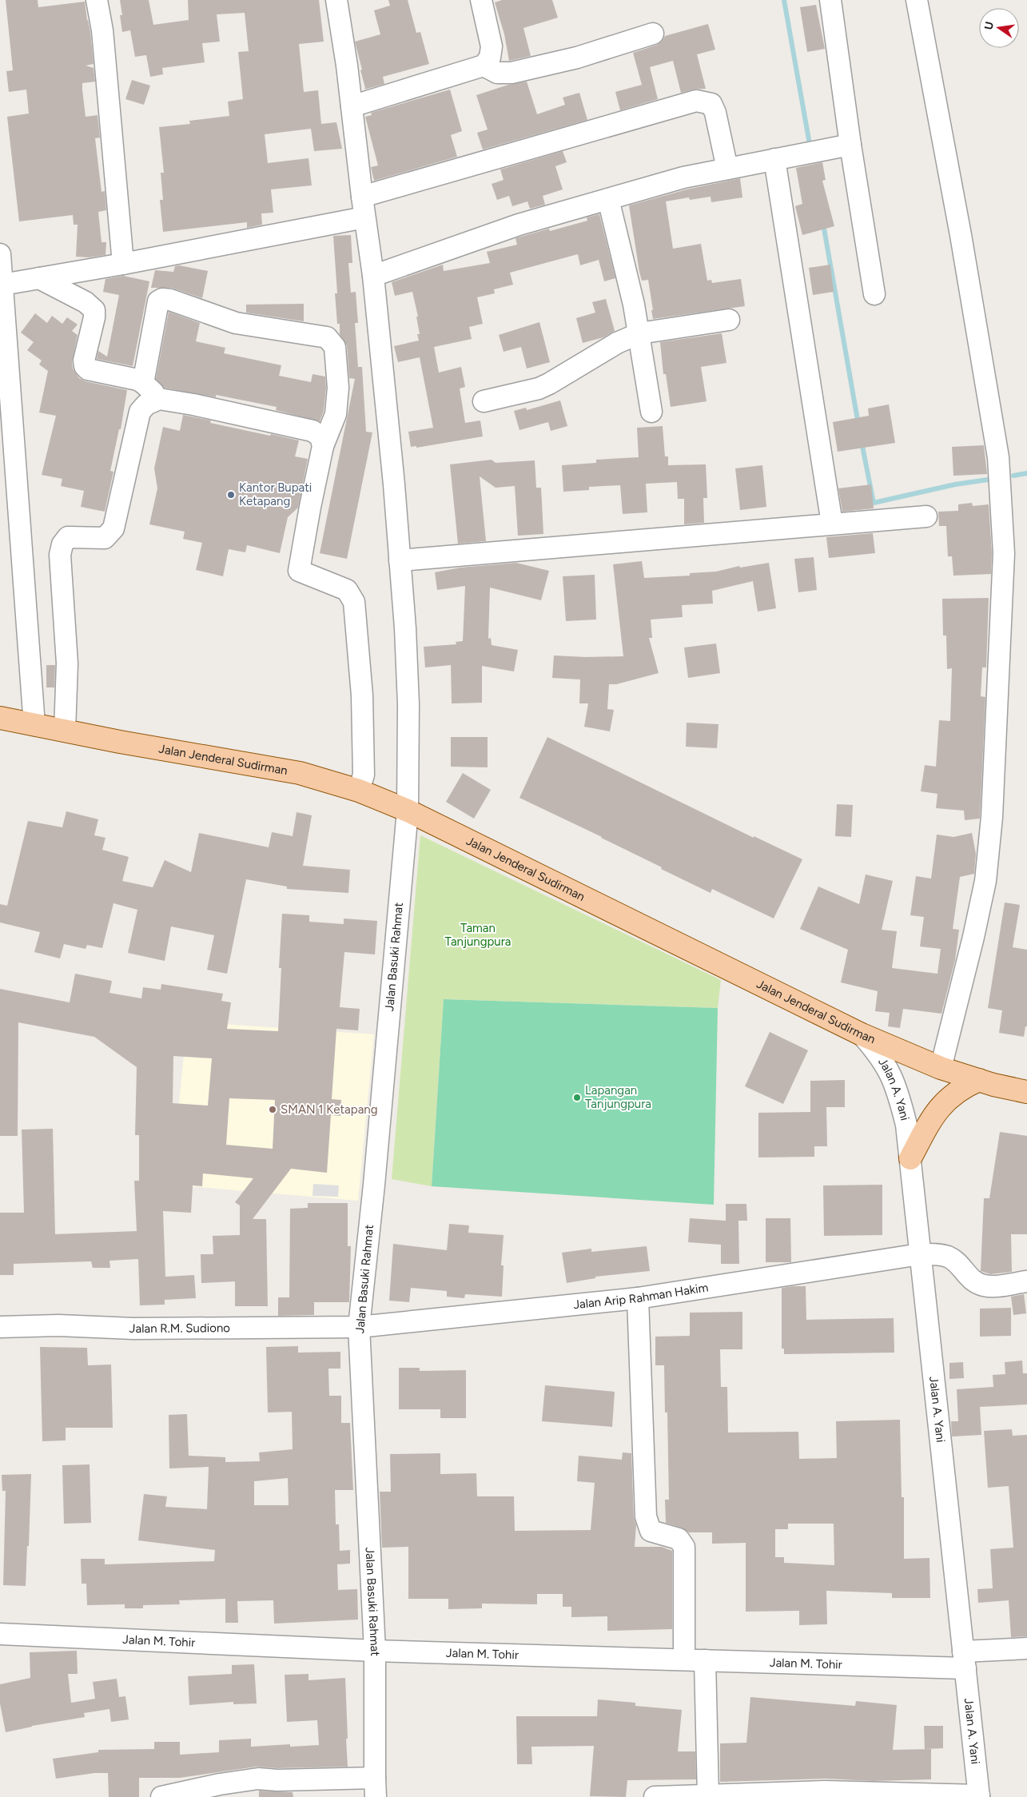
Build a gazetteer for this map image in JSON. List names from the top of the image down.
{
  "streets": {
    "main road": ["Jalan Jenderal Sudirman"],
    "street": [
      "Jalan Basuki Rahmat",
      "Jalan A. Yani",
      "Jalan Arip Rahman Hakim",
      "Jalan R.M. Sudiono",
      "Jalan M. Tohir"
    ]
  },
  "crossings": [
    ["Jalan Jenderal Sudirman", "Jalan Basuki Rahmat"],
    ["Jalan Jenderal Sudirman", "Jalan A. Yani"],
    ["Jalan Basuki Rahmat", "Jalan Arip Rahman Hakim"],
    ["Jalan Basuki Rahmat", "Jalan R.M. Sudiono"],
    ["Jalan Basuki Rahmat", "Jalan M. Tohir"],
    ["Jalan A. Yani", "Jalan Arip Rahman Hakim"],
    ["Jalan A. Yani", "Jalan M. Tohir"],
    ["Jalan Arip Rahman Hakim", "Jalan R.M. Sudiono"]
  ],
  "parks": ["Taman Tanjungpura"],
  "places": ["Kantor Bupati Ketapang", "Lapangan Tanjungpura", "SMAN 1 Ketapang"],
  "north": "left"
}
